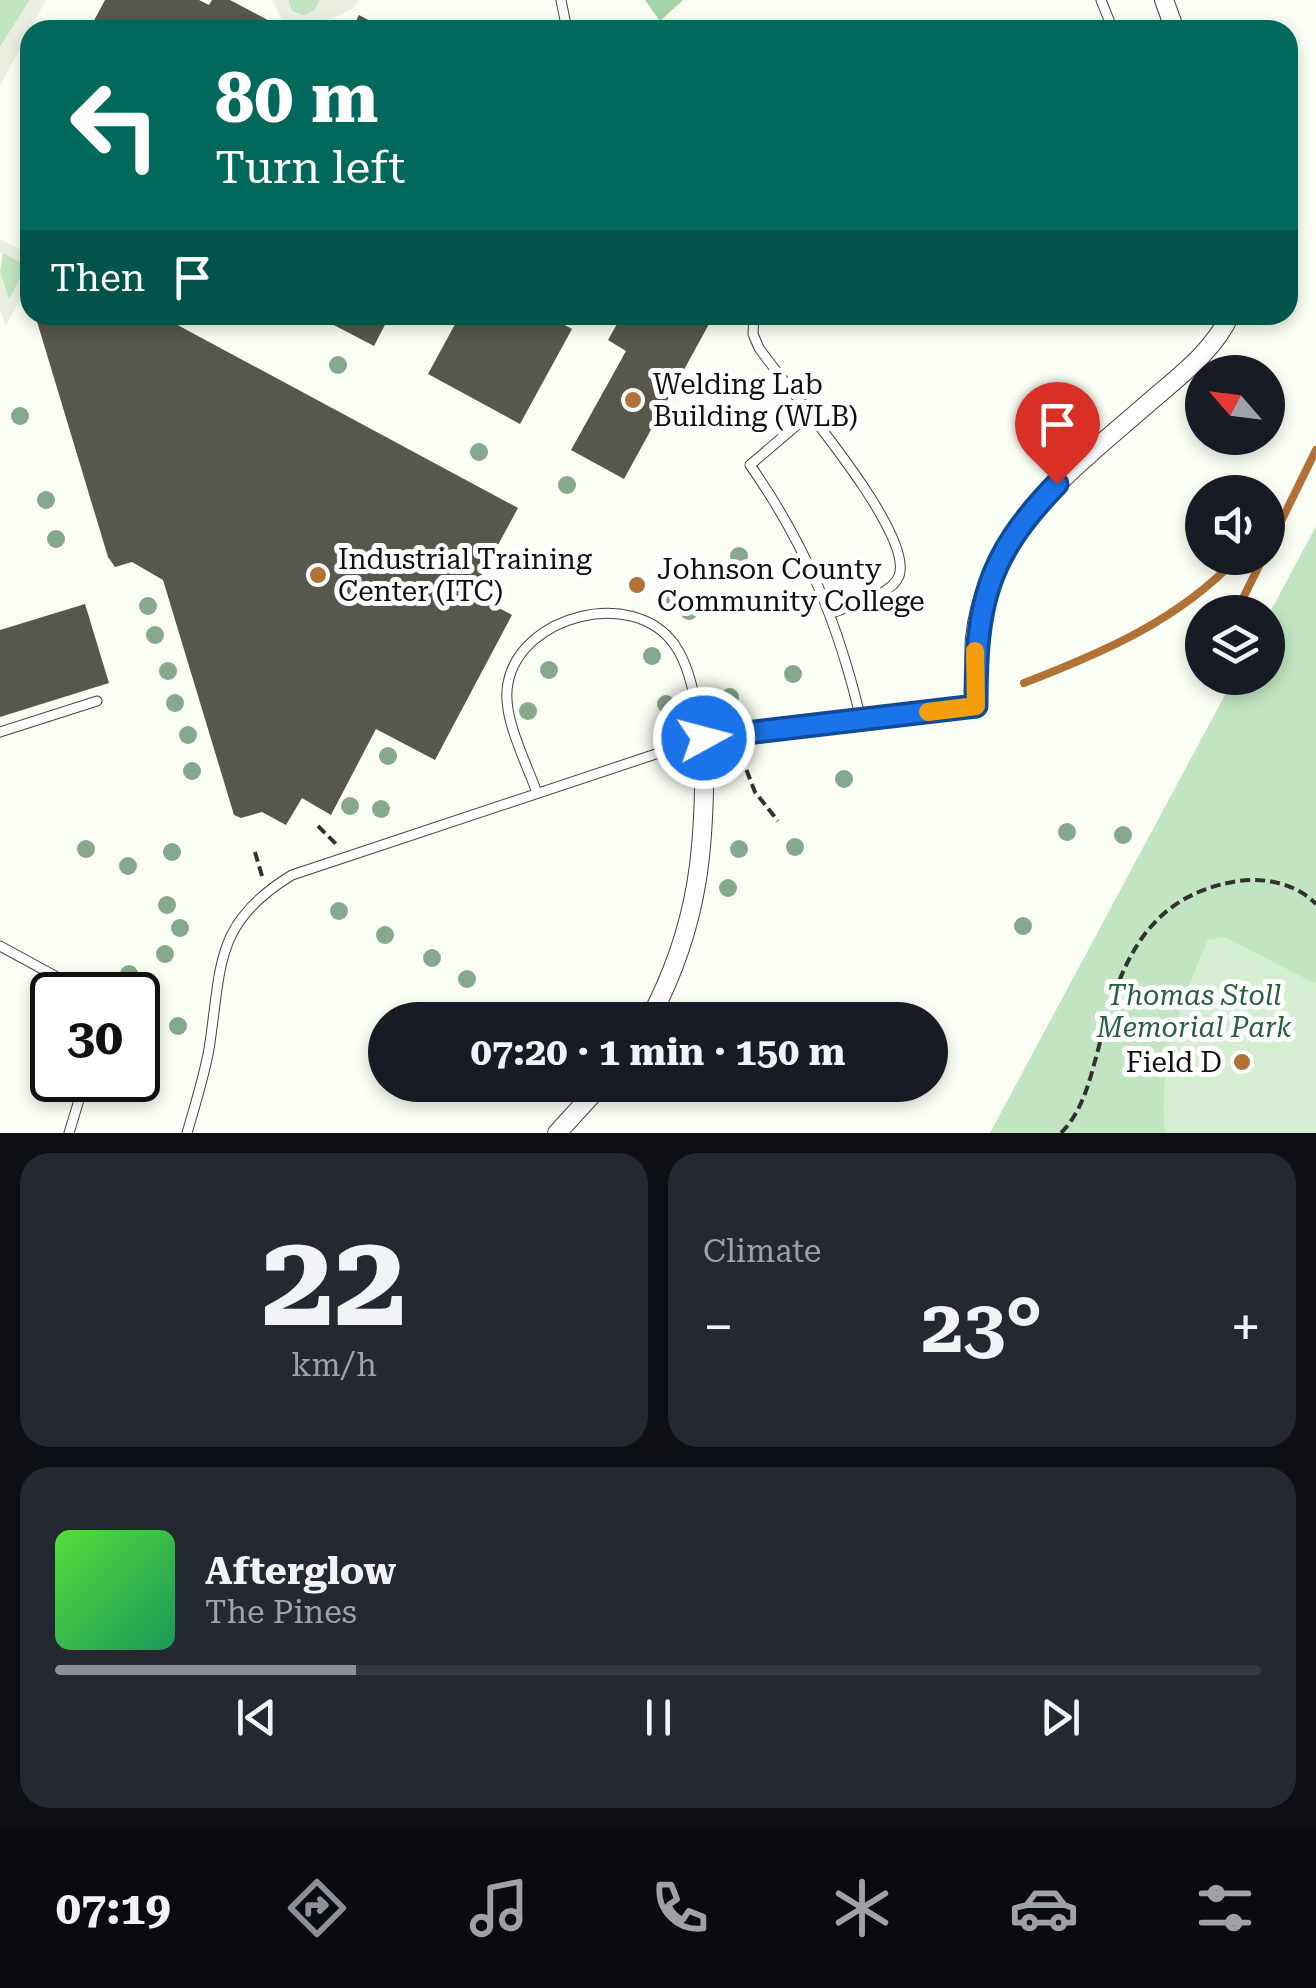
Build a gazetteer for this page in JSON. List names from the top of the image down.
{
  "parks": ["Thomas Stoll Memorial Park"],
  "places": [
    "Welding Lab Building (WLB)",
    "Industrial Training Center (ITC)",
    "Johnson County Community College",
    "Field D"
  ],
  "north": "top left",
  "page": {
    "turn": ["80 m", "Turn left"],
    "then": "Then",
    "limit": "30",
    "trip": "07:20 · 1 min · 150 m",
    "tile": [
      ["22", "km/h"],
      "Climate"
    ],
    "heat": ["−", "23°", "+"],
    "song": ["Afterglow", "The Pines"],
    "tabs": "07:19"
  }
}
